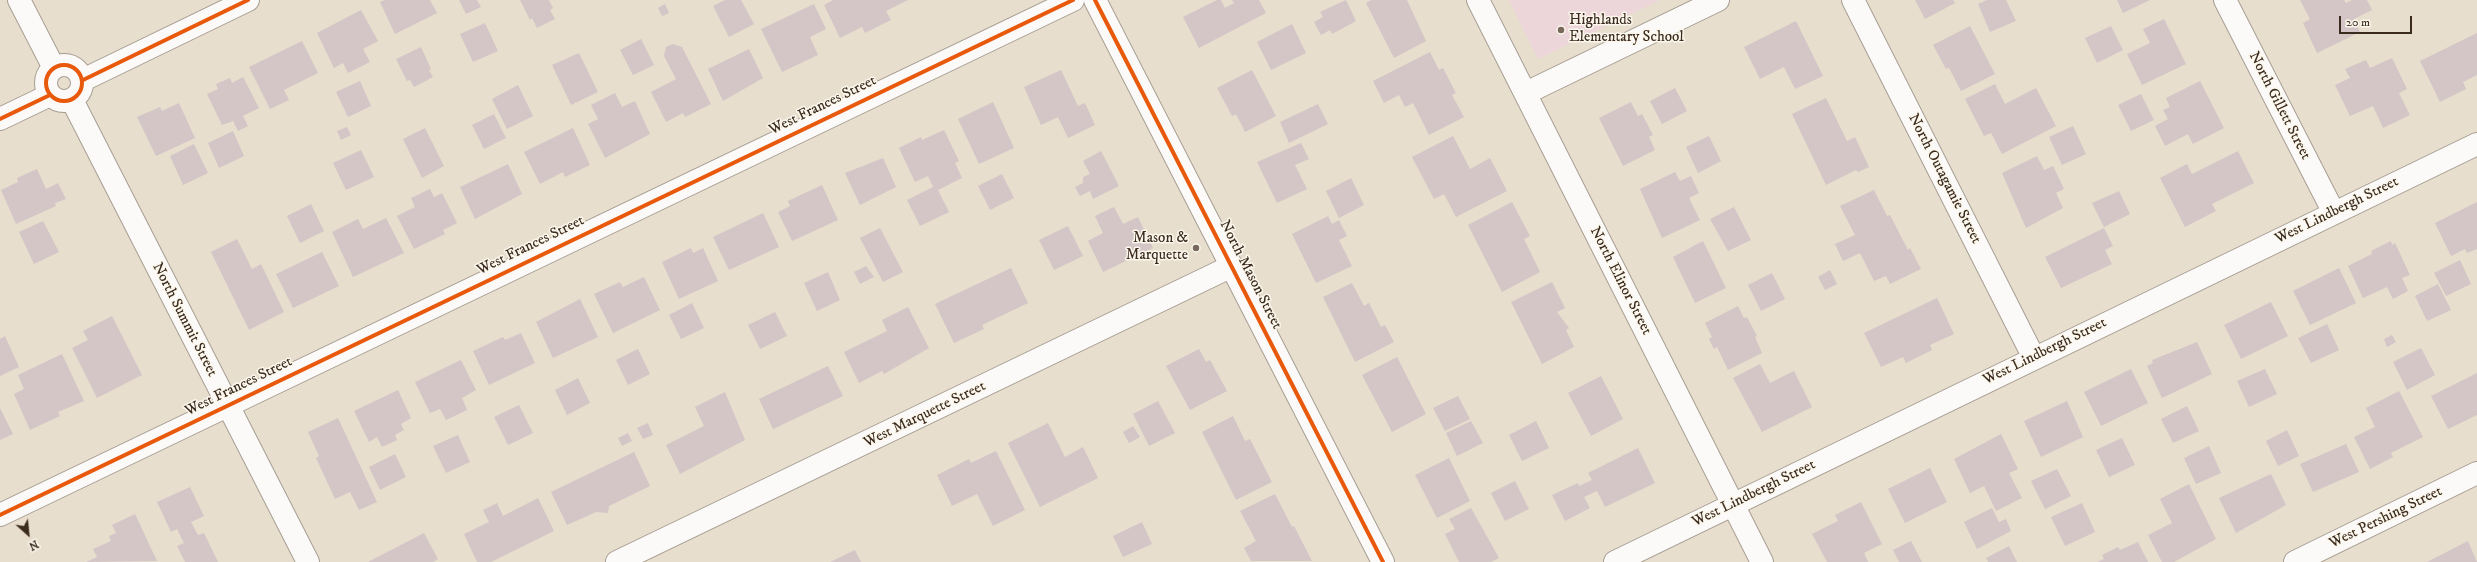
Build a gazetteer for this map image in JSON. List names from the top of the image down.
{
  "streets": {
    "street": [
      "West Frances Street",
      "North Gillett Street",
      "North Outagamie Street",
      "West Lindbergh Street",
      "North Mason Street",
      "North Elinor Street",
      "North Summit Street",
      "West Marquette Street",
      "West Pershing Street"
    ]
  },
  "crossings": [
    ["West Frances Street", "North Summit Street"],
    ["North Gillett Street", "West Lindbergh Street"],
    ["North Outagamie Street", "West Lindbergh Street"],
    ["West Lindbergh Street", "North Elinor Street"],
    ["North Mason Street", "West Marquette Street"]
  ],
  "places": ["Highlands Elementary School", "Mason & Marquette"],
  "scale_bar": "20 m",
  "north": "bottom right"
}
